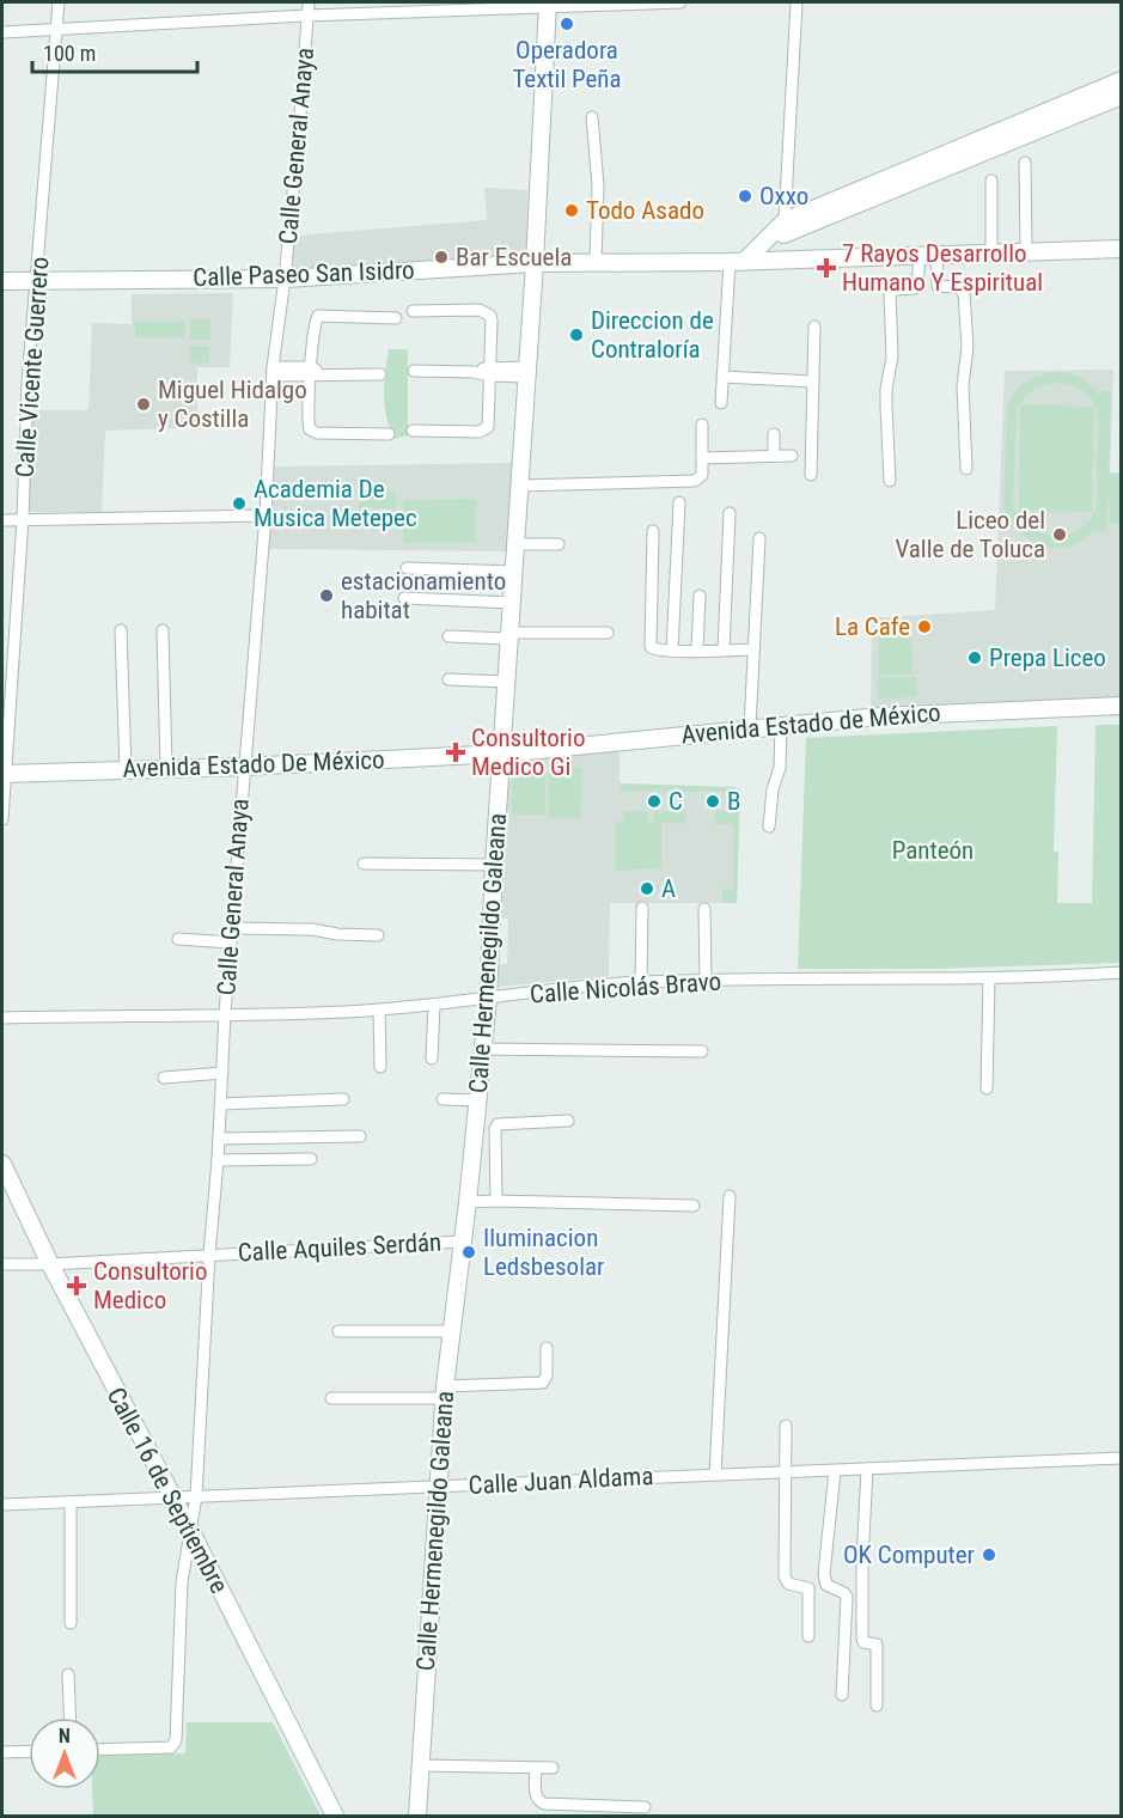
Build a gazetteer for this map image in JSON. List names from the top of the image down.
{
  "streets": {
    "main road": [
      "Calle Paseo San Isidro",
      "Avenida Estado de México",
      "Avenida Estado De México",
      "Calle Hermenegildo Galeana",
      "Calle 16 de Septiembre"
    ],
    "street": [
      "Calle General Anaya",
      "Calle Vicente Guerrero",
      "Calle Nicolás Bravo",
      "Calle Aquiles Serdán",
      "Calle Juan Aldama"
    ]
  },
  "crossings": [
    ["Calle General Anaya", "Calle Paseo San Isidro"],
    ["Calle General Anaya", "Avenida Estado De México"],
    ["Calle General Anaya", "Calle Nicolás Bravo"],
    ["Calle General Anaya", "Calle Aquiles Serdán"],
    ["Calle General Anaya", "Calle Juan Aldama"],
    ["Calle General Anaya", "Calle 16 de Septiembre"],
    ["Calle Paseo San Isidro", "Calle Vicente Guerrero"],
    ["Calle Paseo San Isidro", "Calle Hermenegildo Galeana"],
    ["Calle Vicente Guerrero", "Avenida Estado De México"],
    ["Avenida Estado de México", "Avenida Estado De México"],
    ["Avenida Estado de México", "Calle Hermenegildo Galeana"],
    ["Avenida Estado De México", "Calle Hermenegildo Galeana"],
    ["Calle Hermenegildo Galeana", "Calle Nicolás Bravo"],
    ["Calle Hermenegildo Galeana", "Calle Aquiles Serdán"],
    ["Calle Hermenegildo Galeana", "Calle Juan Aldama"],
    ["Calle Aquiles Serdán", "Calle 16 de Septiembre"],
    ["Calle Juan Aldama", "Calle 16 de Septiembre"]
  ],
  "parks": ["Panteón"],
  "places": {
    "other": [
      "Operadora Textil Peña",
      "Oxxo",
      "Todo Asado",
      "Bar Escuela",
      "Direccion de Contraloría",
      "Miguel Hidalgo y Costilla",
      "Academia De Musica Metepec",
      "Liceo del Valle de Toluca",
      "estacionamiento habitat",
      "La Cafe",
      "Prepa Liceo",
      "C",
      "B",
      "A",
      "Iluminacion Ledsbesolar",
      "OK Computer"
    ],
    "health": ["7 Rayos Desarrollo Humano Y Espiritual", "Consultorio Medico Gi", "Consultorio Medico"]
  },
  "scale_bar": "100 m",
  "north": "top"
}
